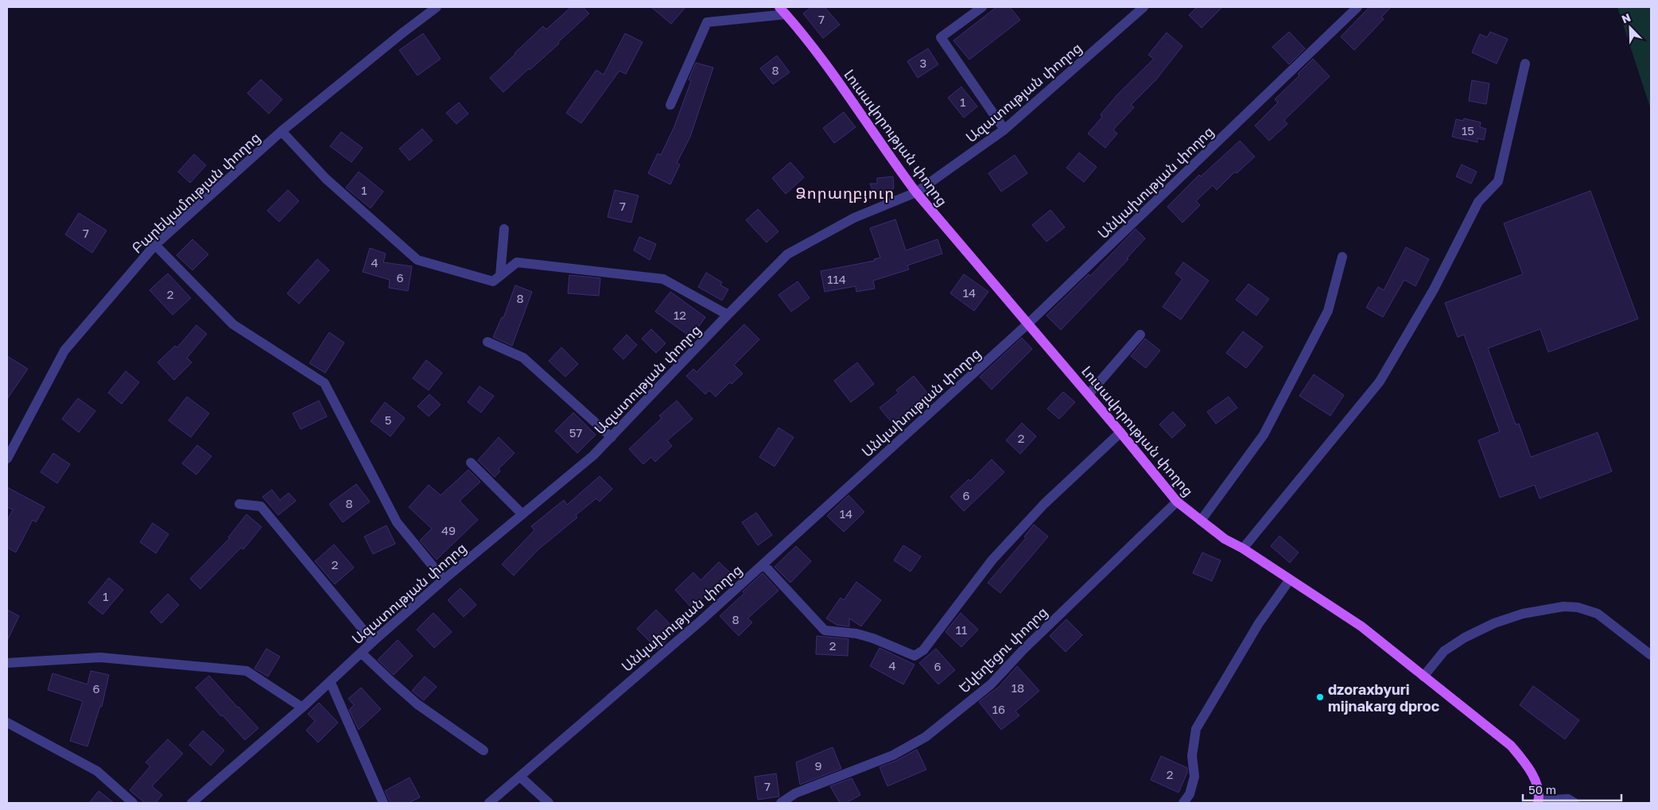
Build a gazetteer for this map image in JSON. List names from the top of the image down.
{
  "streets": {
    "main road": ["Լուսավորության փողոց"],
    "street": [
      "Ազատության փողոց",
      "Անկախության փողոց",
      "Բարեկամության փողոց",
      "Եկեղեցու փողոց"
    ]
  },
  "crossings": [
    ["Ազատության փողոց", "Լուսավորության փողոց"],
    ["Լուսավորության փողոց", "Անկախության փողոց"],
    ["Լուսավորության փողոց", "Եկեղեցու փողոց"]
  ],
  "districts": ["Ձորաղբյուր"],
  "places": ["dzoraxbyuri mijnakarg dproc"],
  "house_numbers": [
    "7",
    "3",
    "8",
    "1",
    "15",
    "1",
    "7",
    "7",
    "4",
    "6",
    "114",
    "14",
    "2",
    "8",
    "12",
    "5",
    "57",
    "2",
    "6",
    "8",
    "14",
    "49",
    "2",
    "1",
    "8",
    "11",
    "2",
    "4",
    "6",
    "18",
    "6",
    "16",
    "9",
    "2",
    "7"
  ],
  "scale_bar": "50 m",
  "north": "top left"
}
